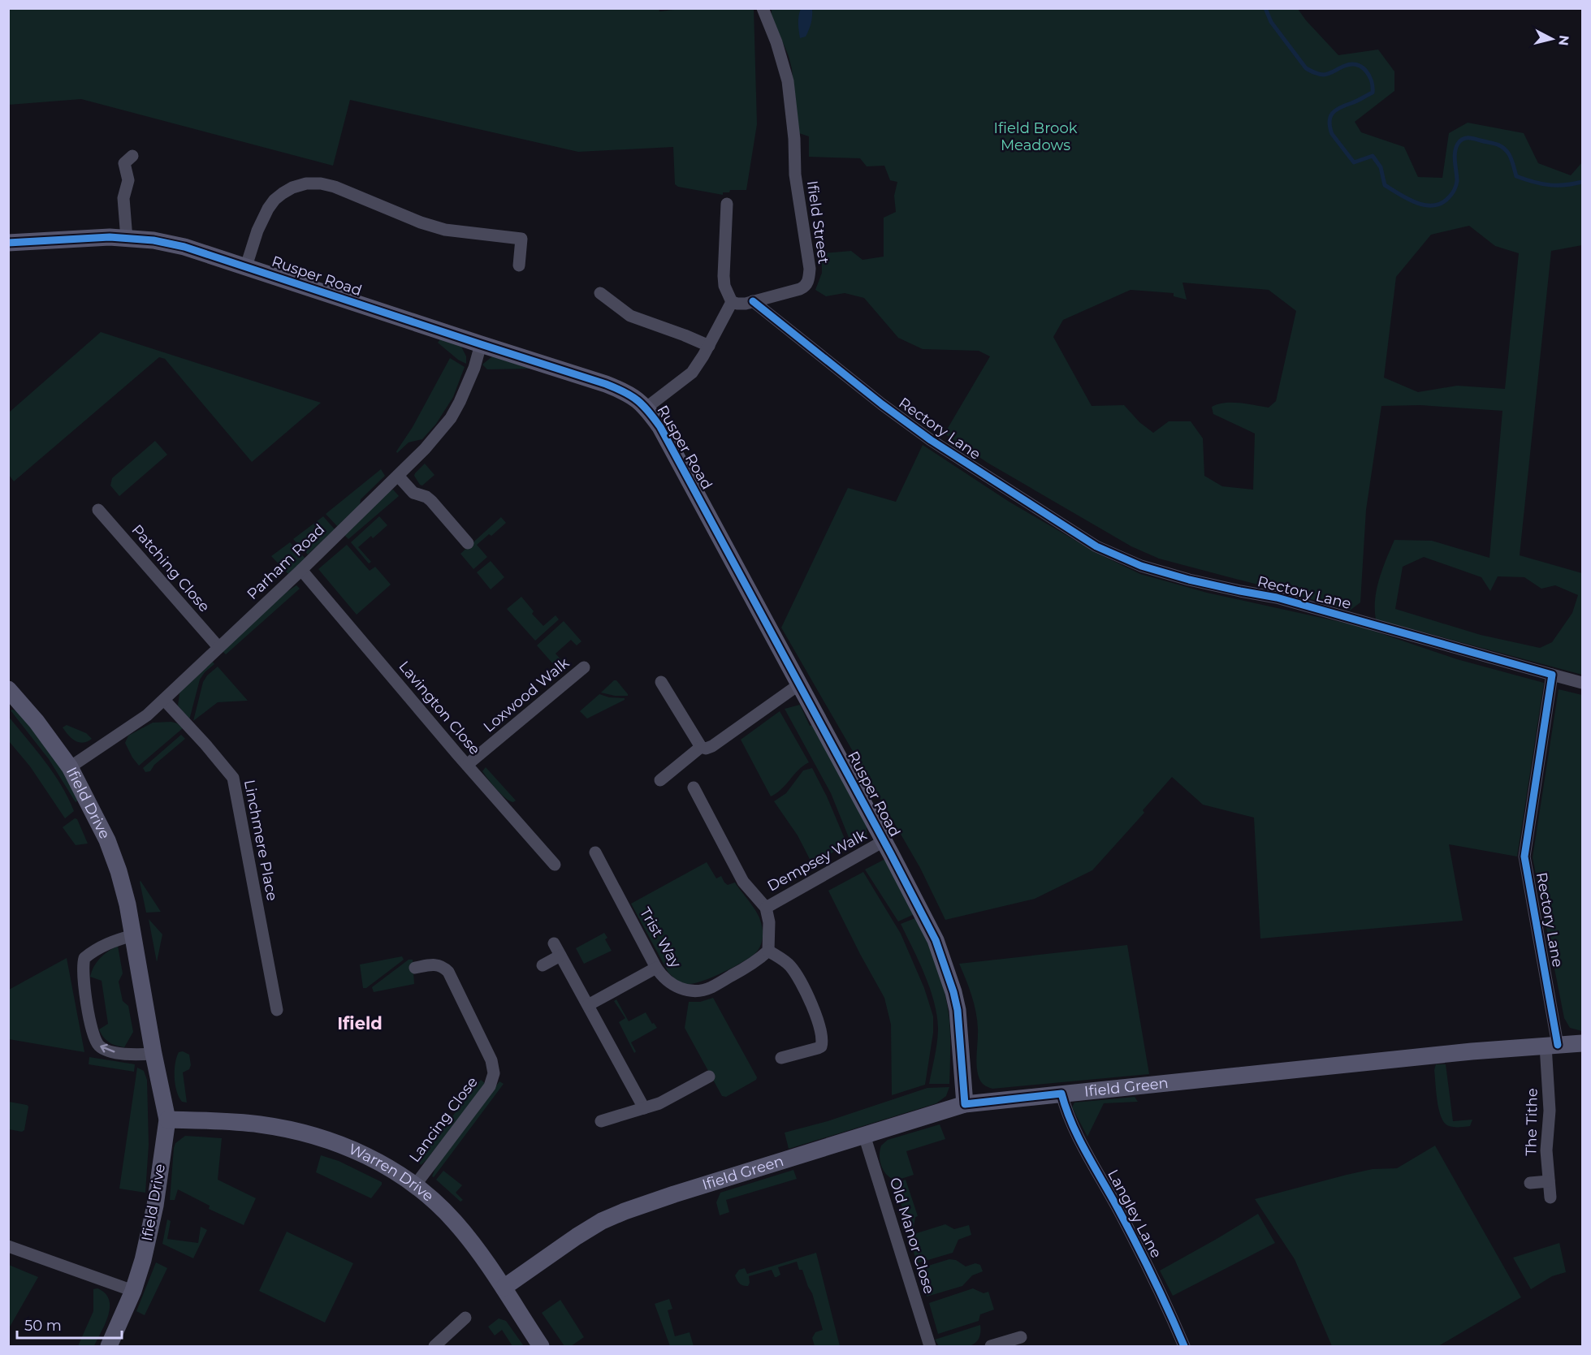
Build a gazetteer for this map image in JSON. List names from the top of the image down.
{
  "streets": {
    "street": [
      "Ifield Street",
      "Rusper Road",
      "Rectory Lane",
      "Parham Road",
      "Patching Close",
      "Loxwood Walk",
      "Lavington Close",
      "Ifield Drive",
      "Linchmere Place",
      "Dempsey Walk",
      "Trist Way",
      "Ifield Green",
      "Lancing Close",
      "The Tithe",
      "Warren Drive",
      "Langley Lane",
      "Old Manor Close"
    ]
  },
  "crossings": [
    ["Ifield Street", "Rectory Lane"],
    ["Rusper Road", "Parham Road"],
    ["Rusper Road", "Dempsey Walk"],
    ["Rusper Road", "Ifield Green"],
    ["Rectory Lane", "Ifield Green"],
    ["Rectory Lane", "The Tithe"],
    ["Parham Road", "Patching Close"],
    ["Parham Road", "Lavington Close"],
    ["Parham Road", "Ifield Drive"],
    ["Parham Road", "Linchmere Place"],
    ["Loxwood Walk", "Lavington Close"],
    ["Ifield Drive", "Warren Drive"],
    ["Ifield Green", "The Tithe"],
    ["Ifield Green", "Warren Drive"],
    ["Ifield Green", "Langley Lane"],
    ["Ifield Green", "Old Manor Close"],
    ["Lancing Close", "Warren Drive"]
  ],
  "districts": ["Ifield"],
  "parks": ["Ifield Brook Meadows"],
  "scale_bar": "50 m",
  "north": "right"
}
